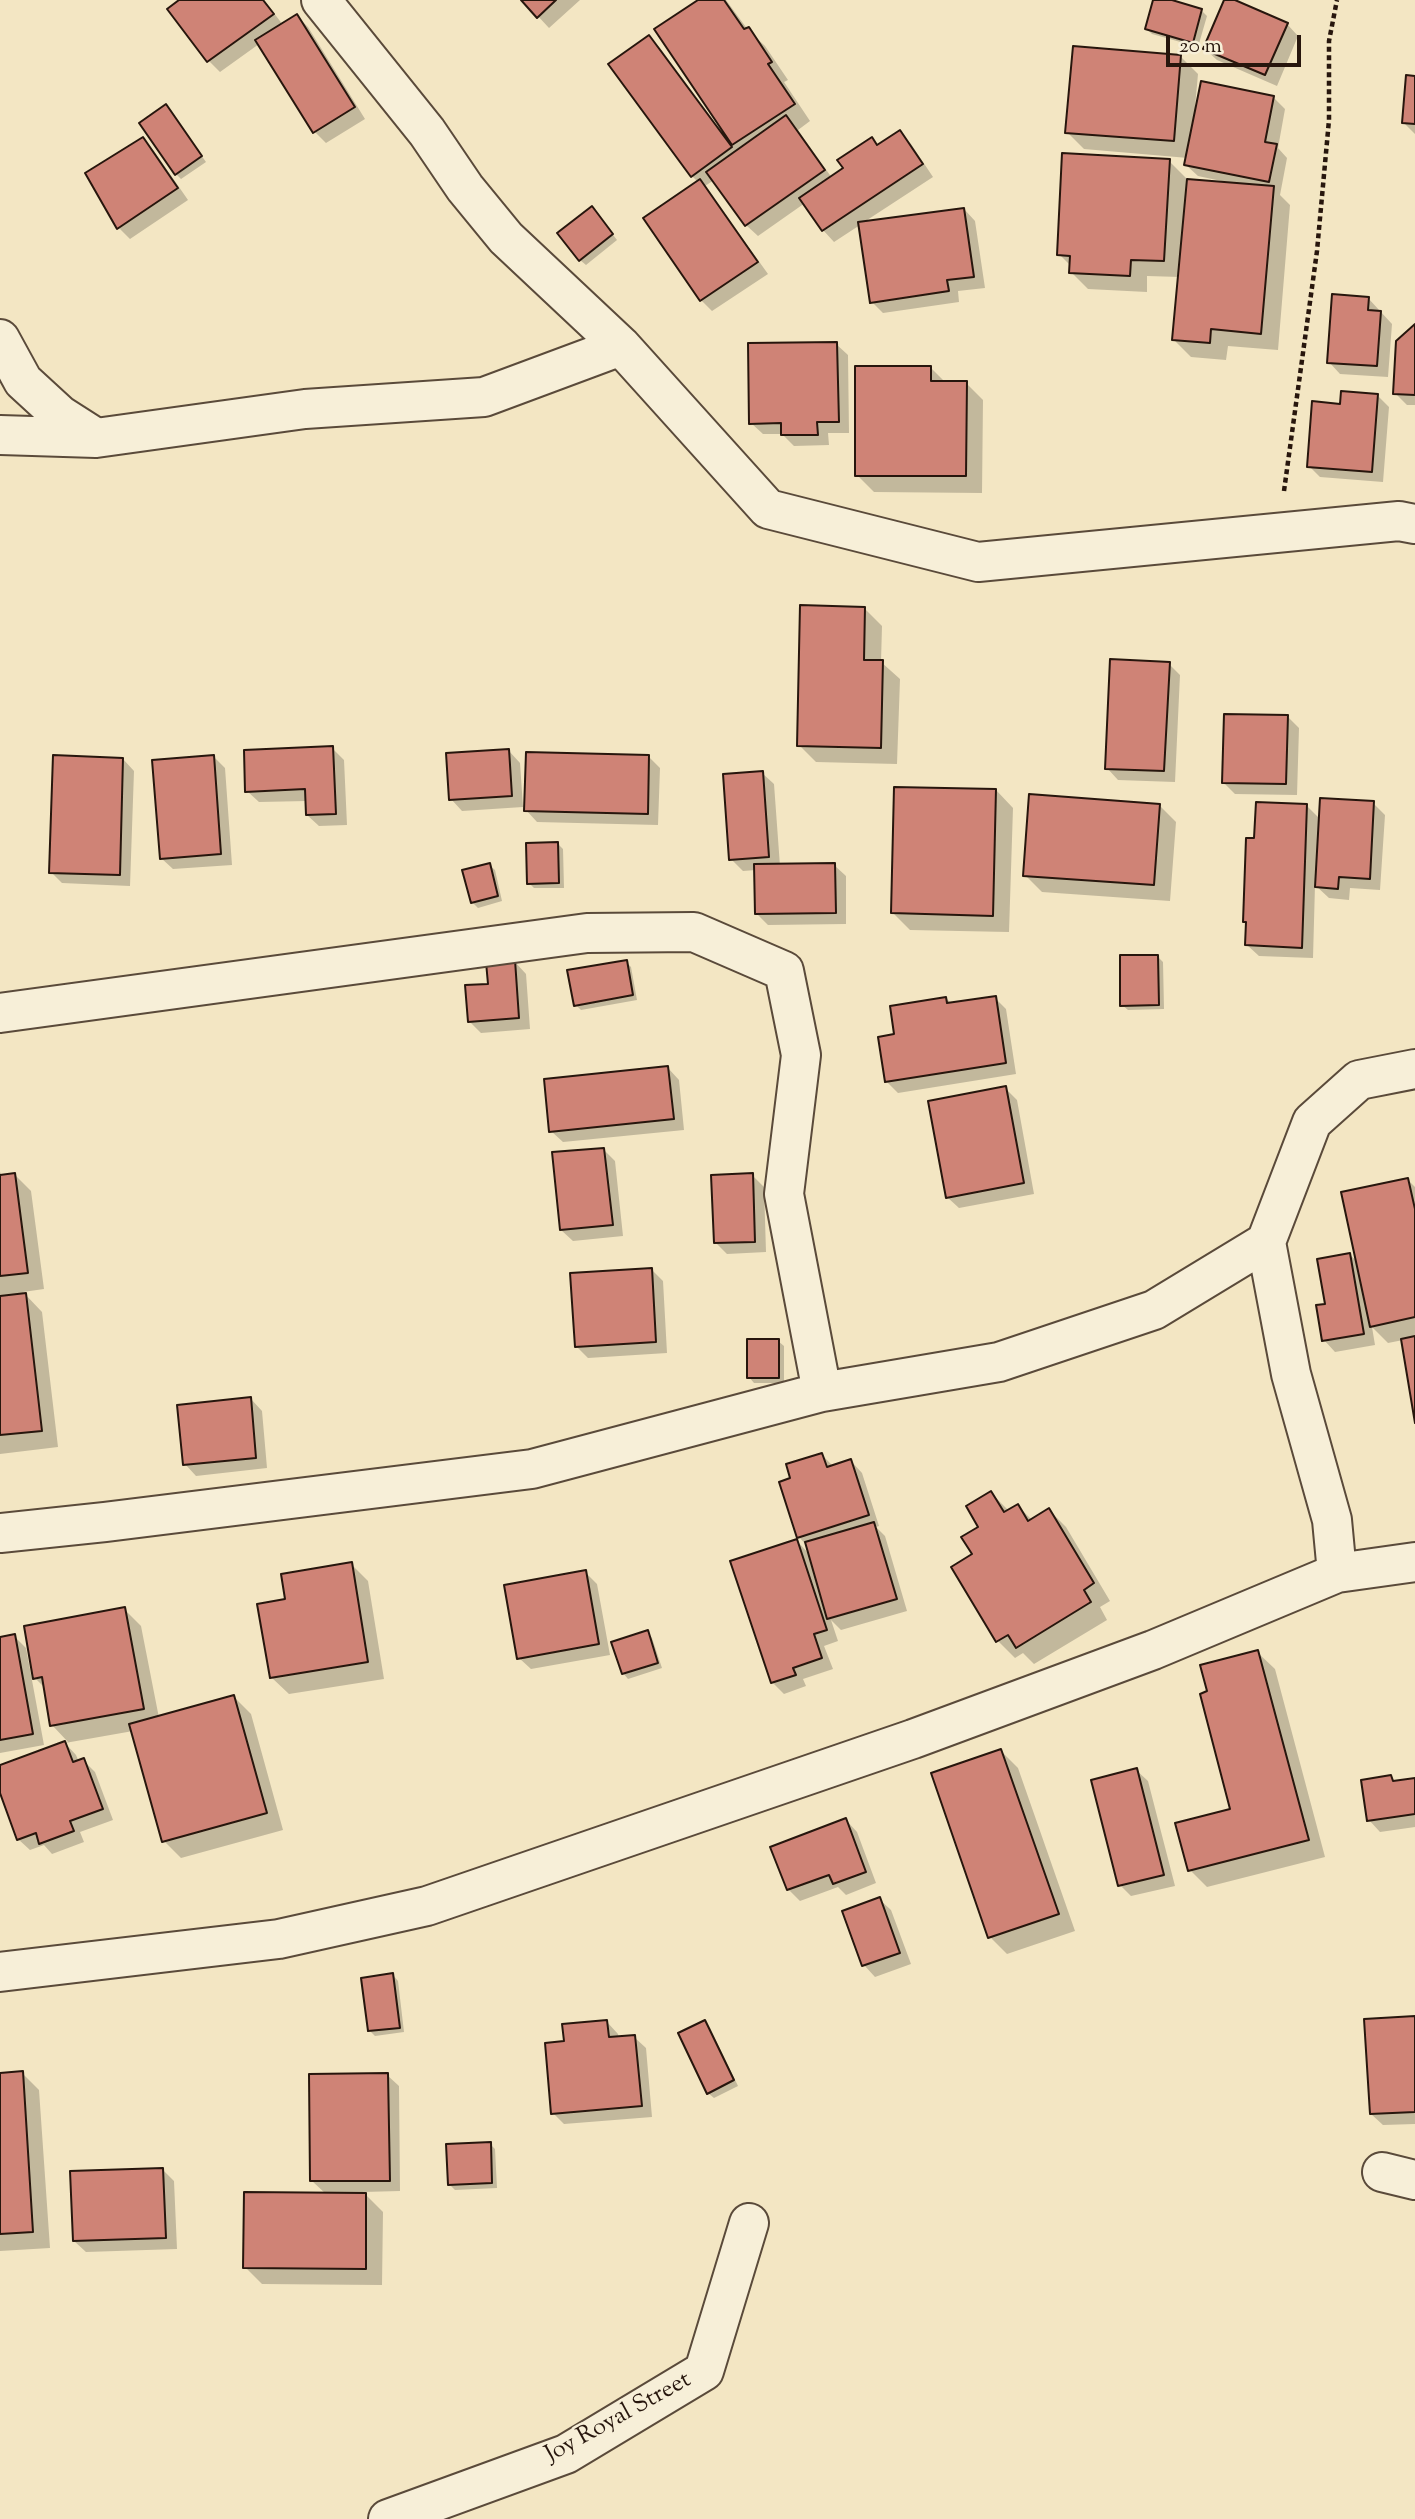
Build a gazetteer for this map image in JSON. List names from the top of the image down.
{
  "streets": {
    "street": ["Joy Royal Street"]
  },
  "scale_bar": "20 m"
}
